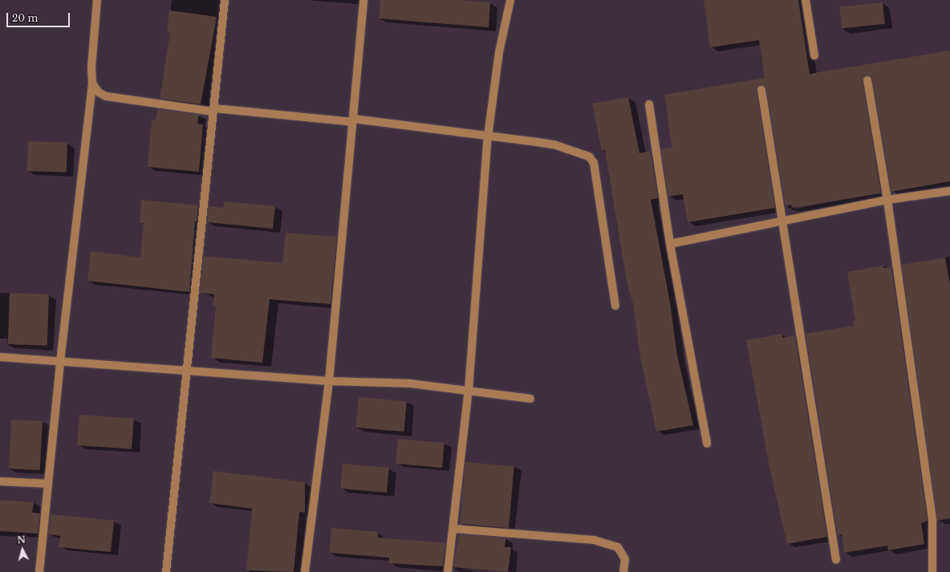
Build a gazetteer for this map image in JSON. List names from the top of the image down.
{
  "scale_bar": "20 m",
  "north": "top"
}
